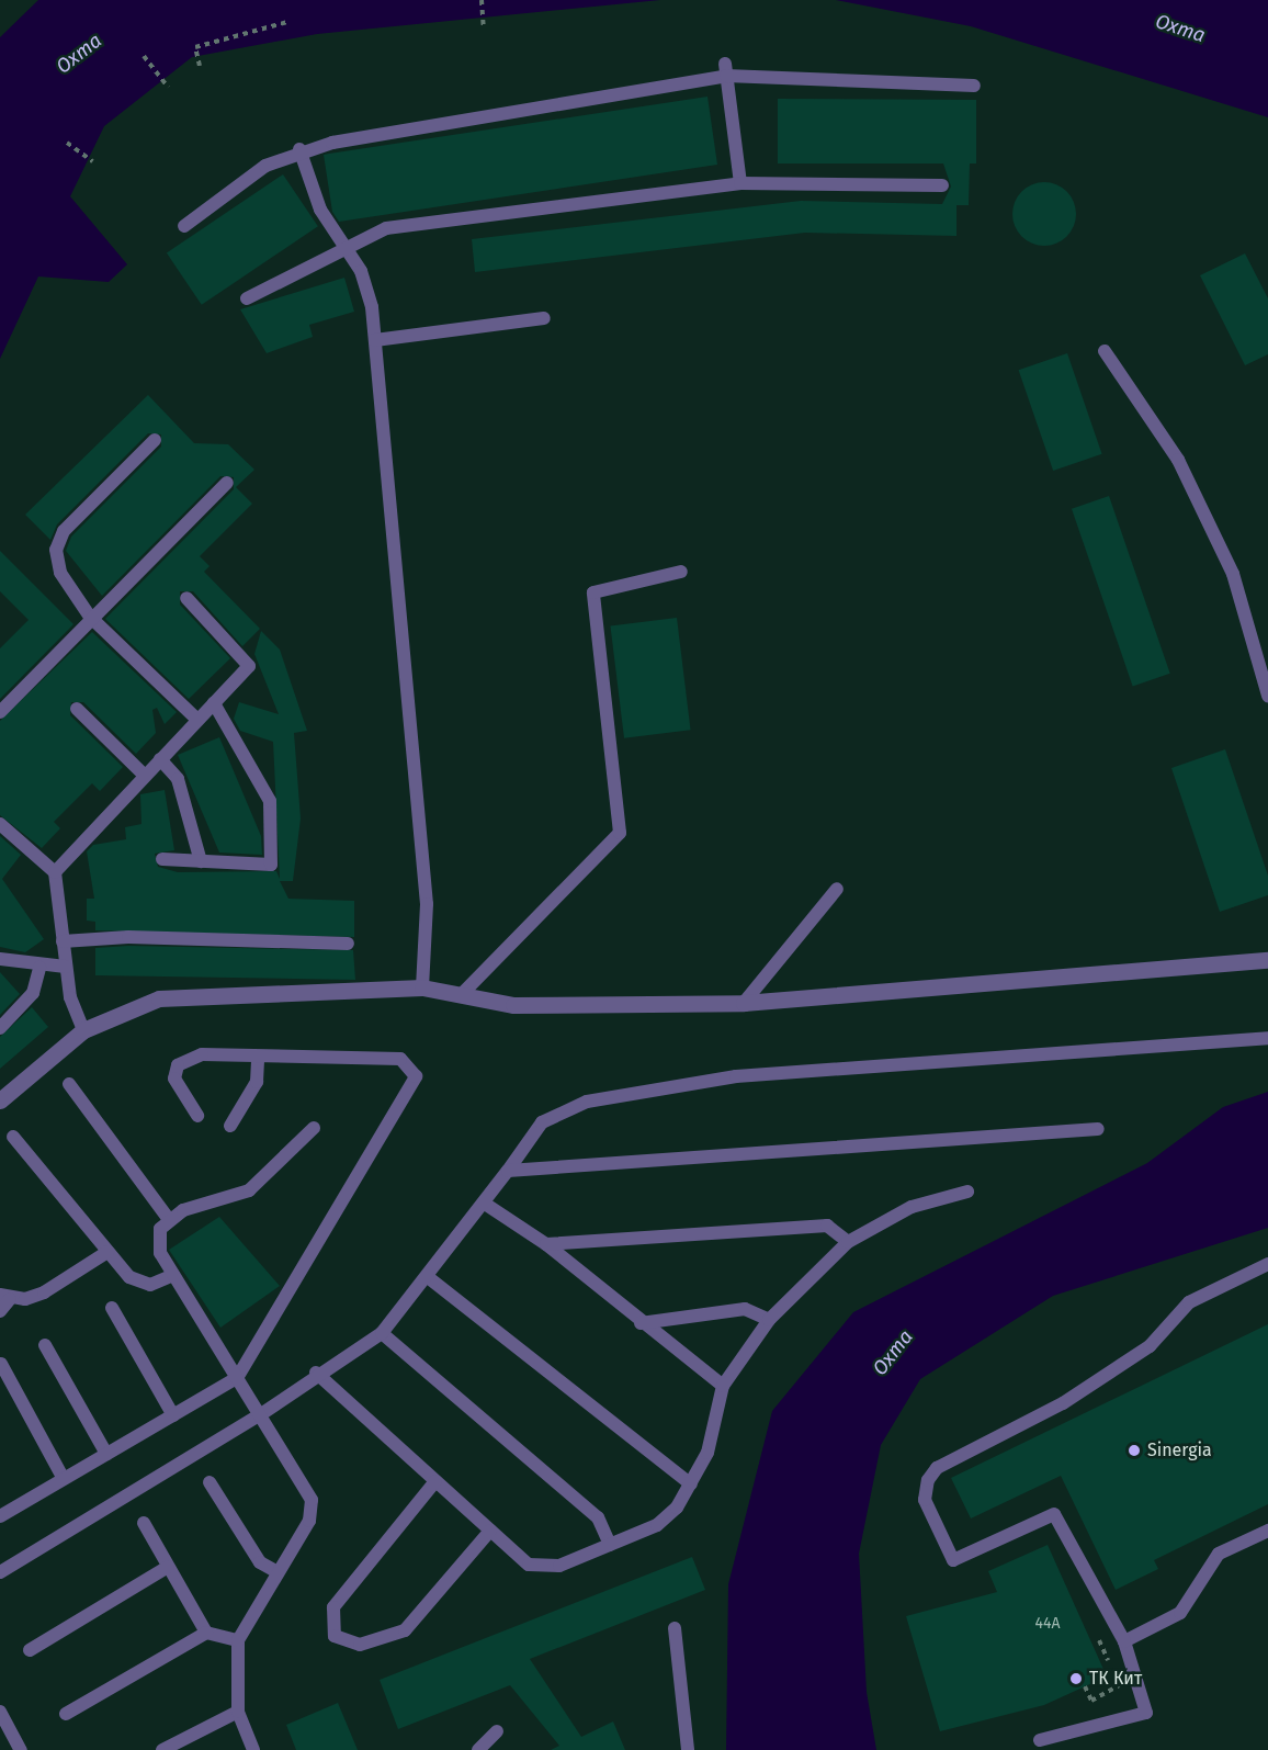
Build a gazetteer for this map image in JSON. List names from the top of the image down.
{
  "water": ["Охта"],
  "places": ["Sinergia", "ТК Кит"],
  "house_numbers": ["44А"]
}
